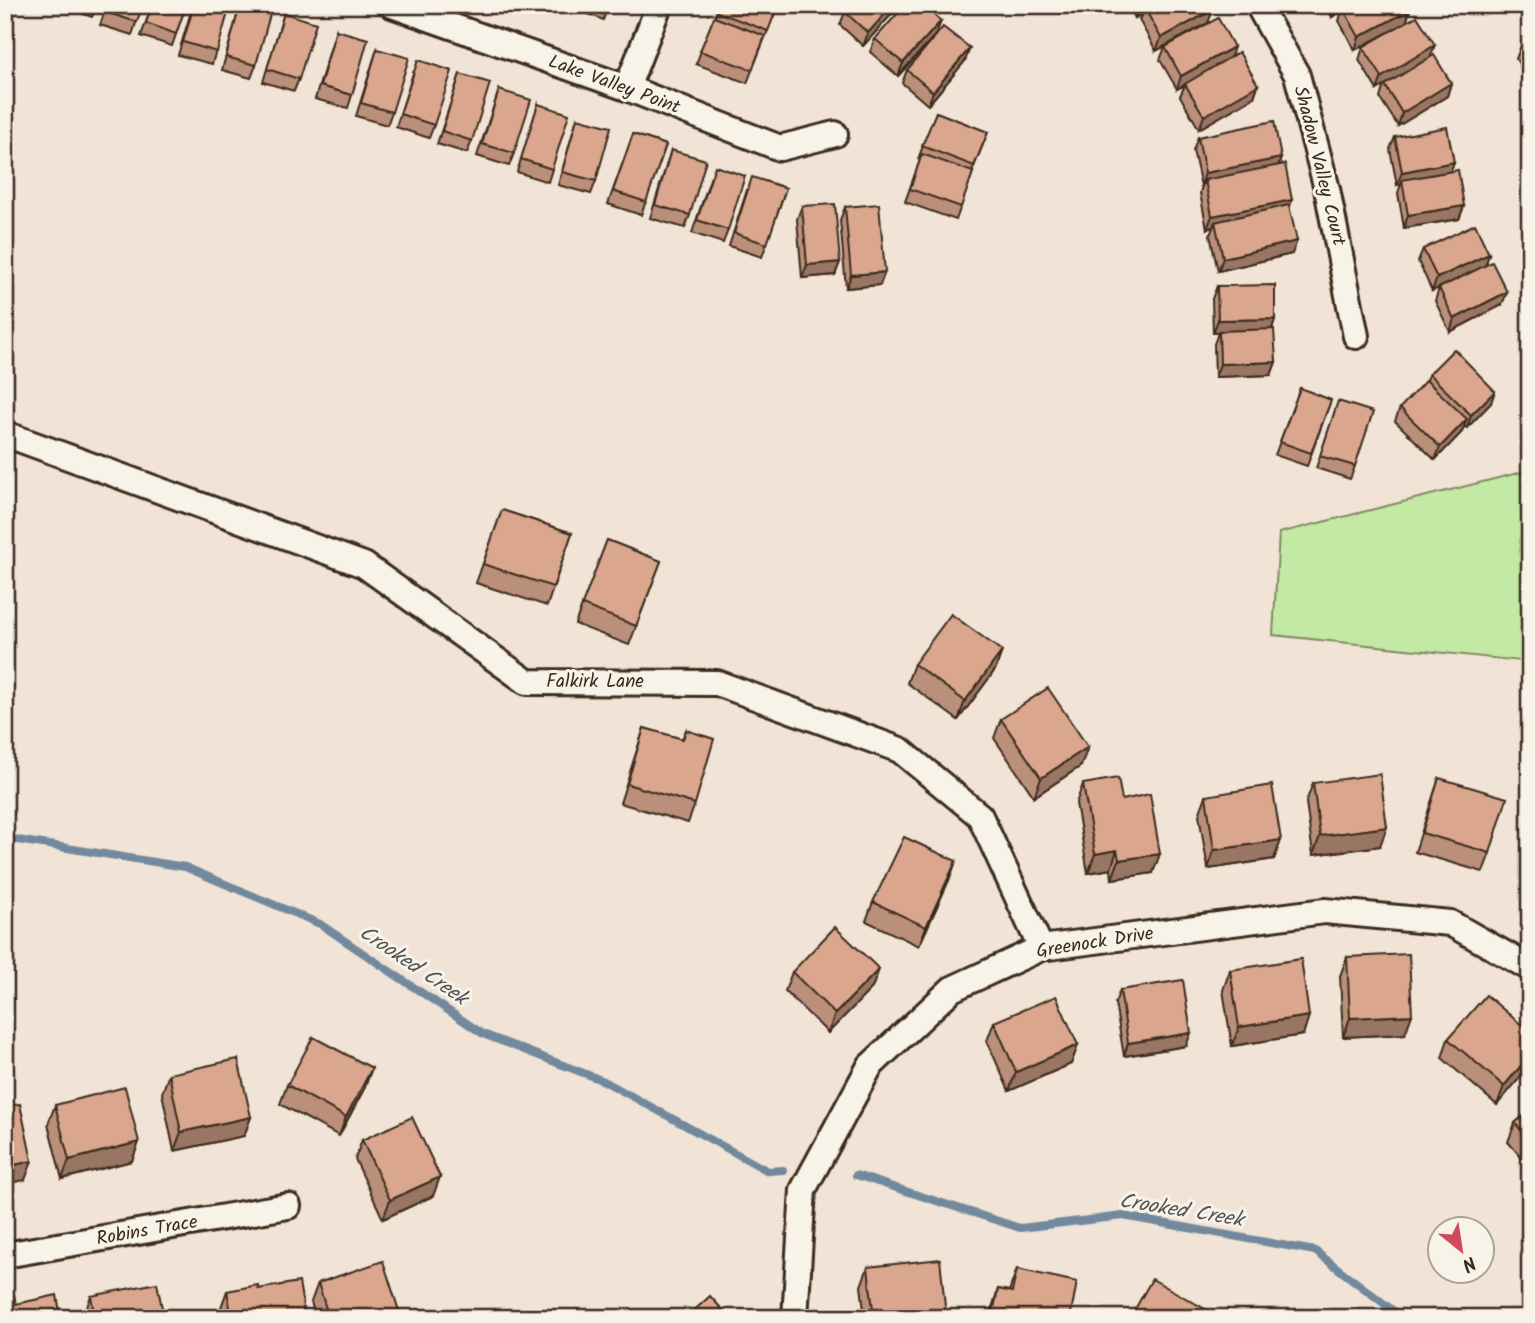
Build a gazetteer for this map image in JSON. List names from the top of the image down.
{
  "streets": {
    "street": [
      "Lake Valley Point",
      "Shadow Valley Court",
      "Falkirk Lane",
      "Greenock Drive",
      "Robins Trace"
    ]
  },
  "crossings": [
    ["Falkirk Lane", "Greenock Drive"]
  ],
  "water": ["Crooked Creek"],
  "north": "bottom right"
}
